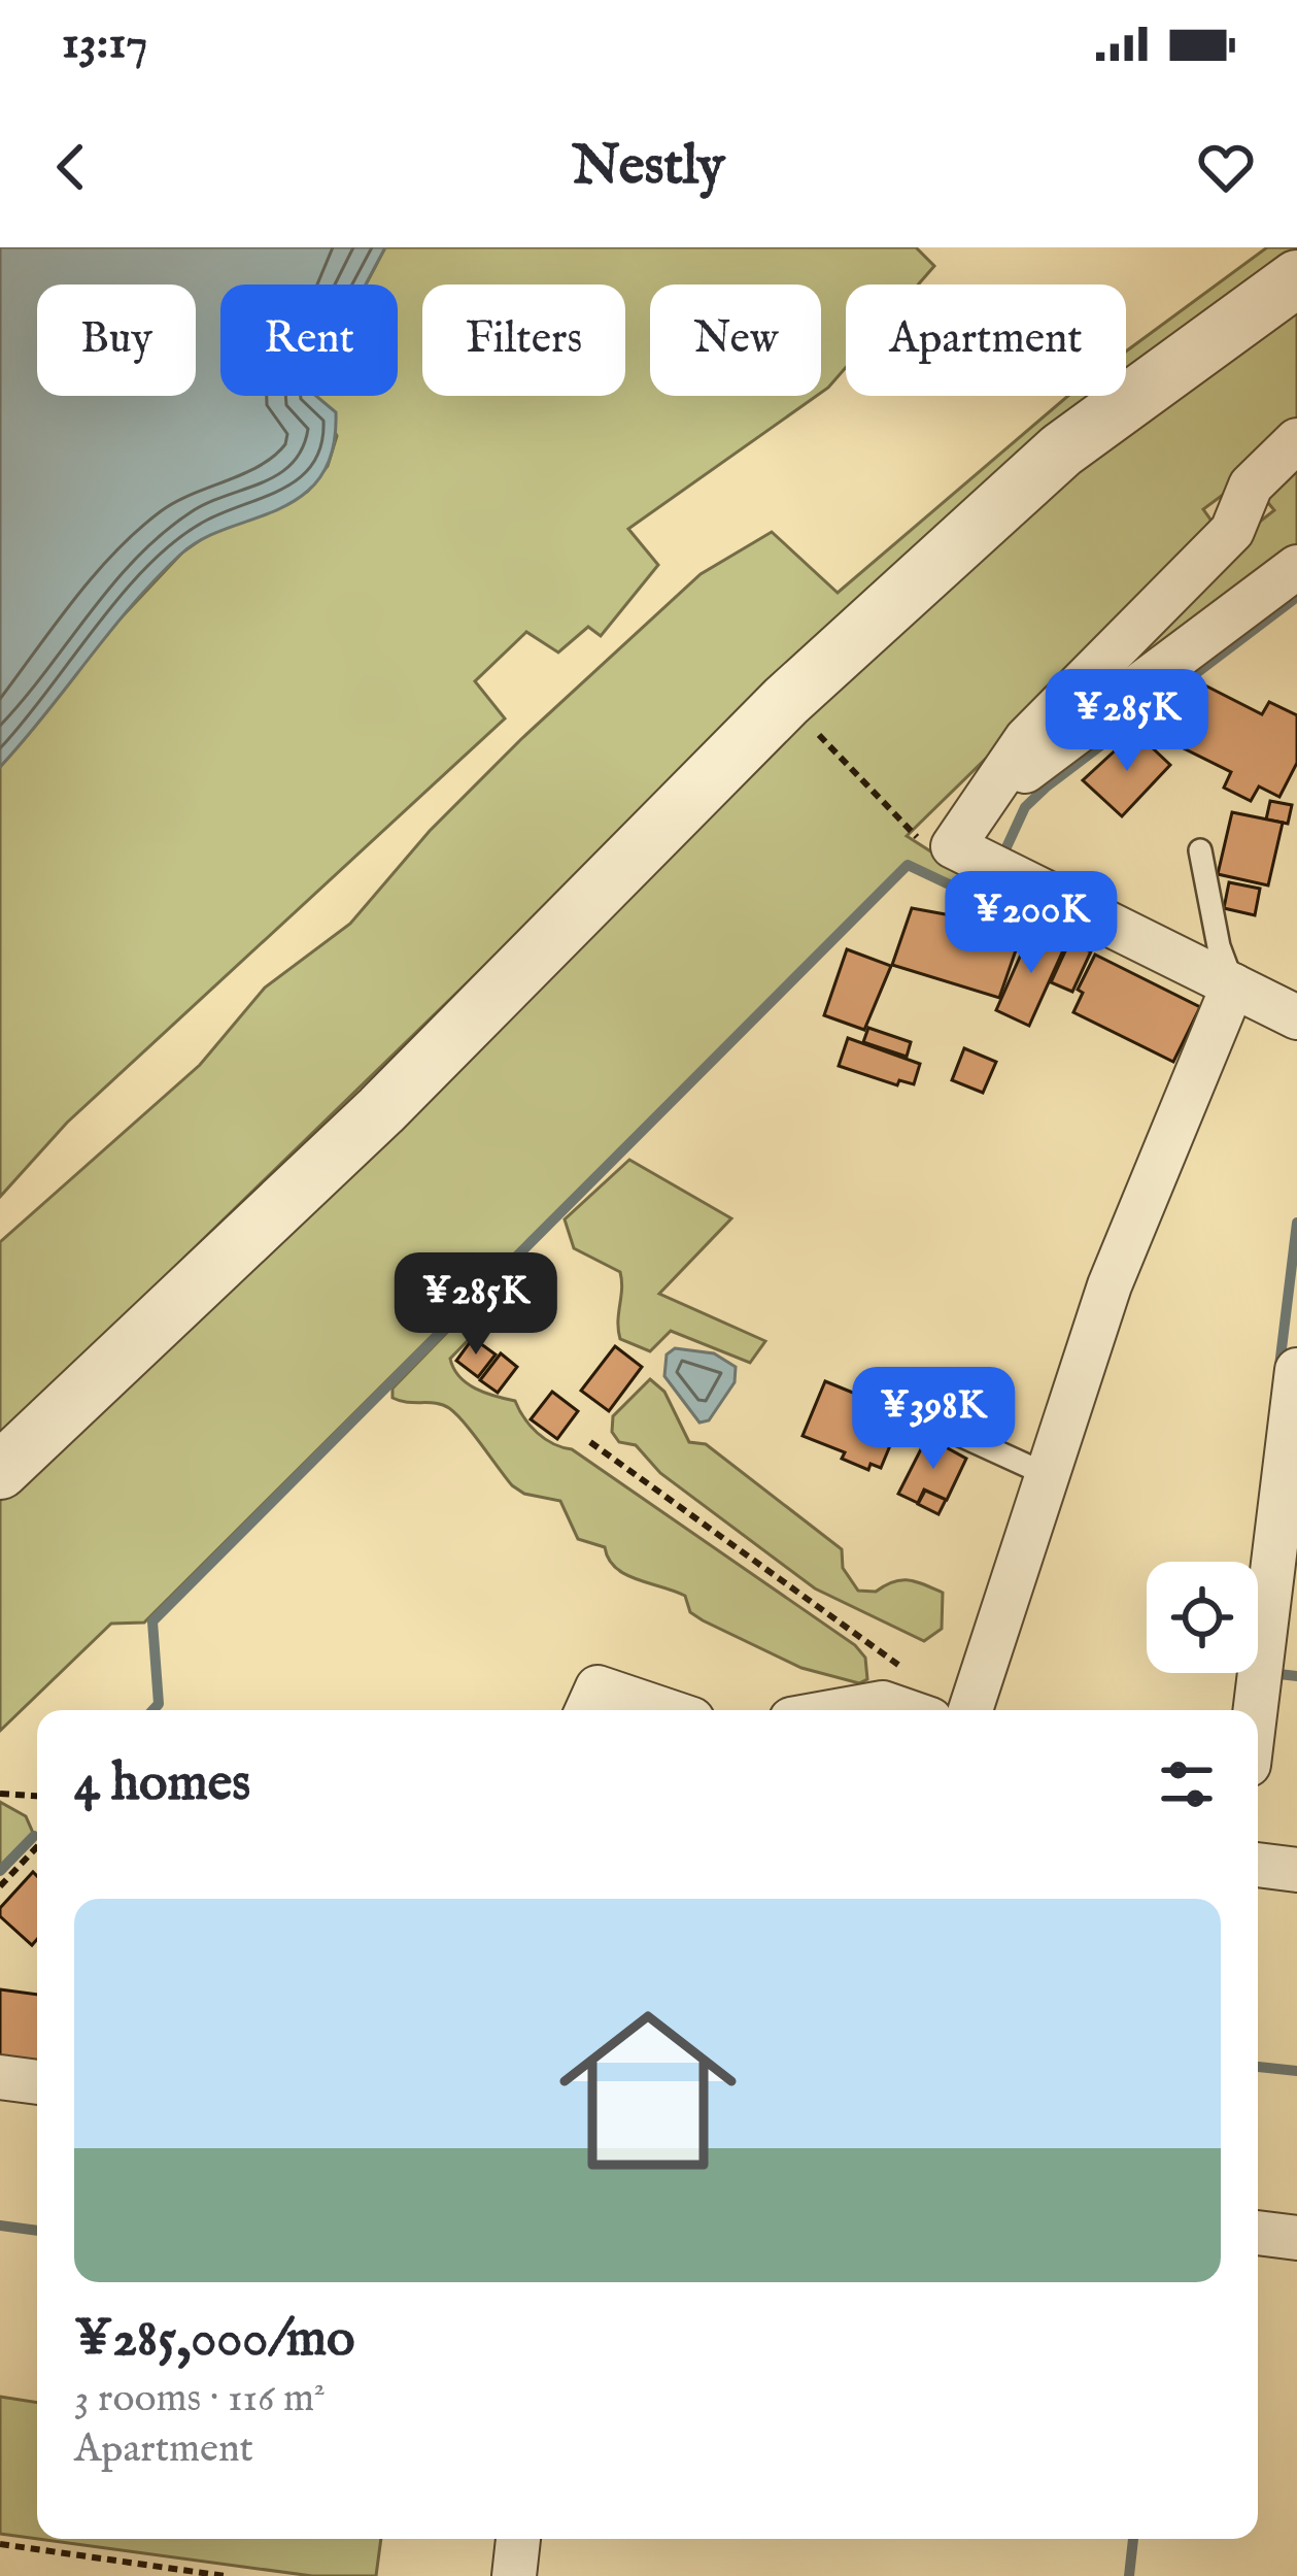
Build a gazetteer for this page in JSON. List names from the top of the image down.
{
  "page": {
    "status": "13:17",
    "header": "Nestly",
    "chip": [
      "Buy",
      "Rent",
      "Filters",
      "New",
      "Apartment"
    ],
    "price": [
      "¥285K",
      "¥200K",
      "¥285K",
      "¥398K"
    ],
    "heading": "4 homes",
    "list": [
      {
        "name": "¥285,000/mo",
        "note": "3 rooms · 116 m² · Apartment"
      }
    ]
  }
}
